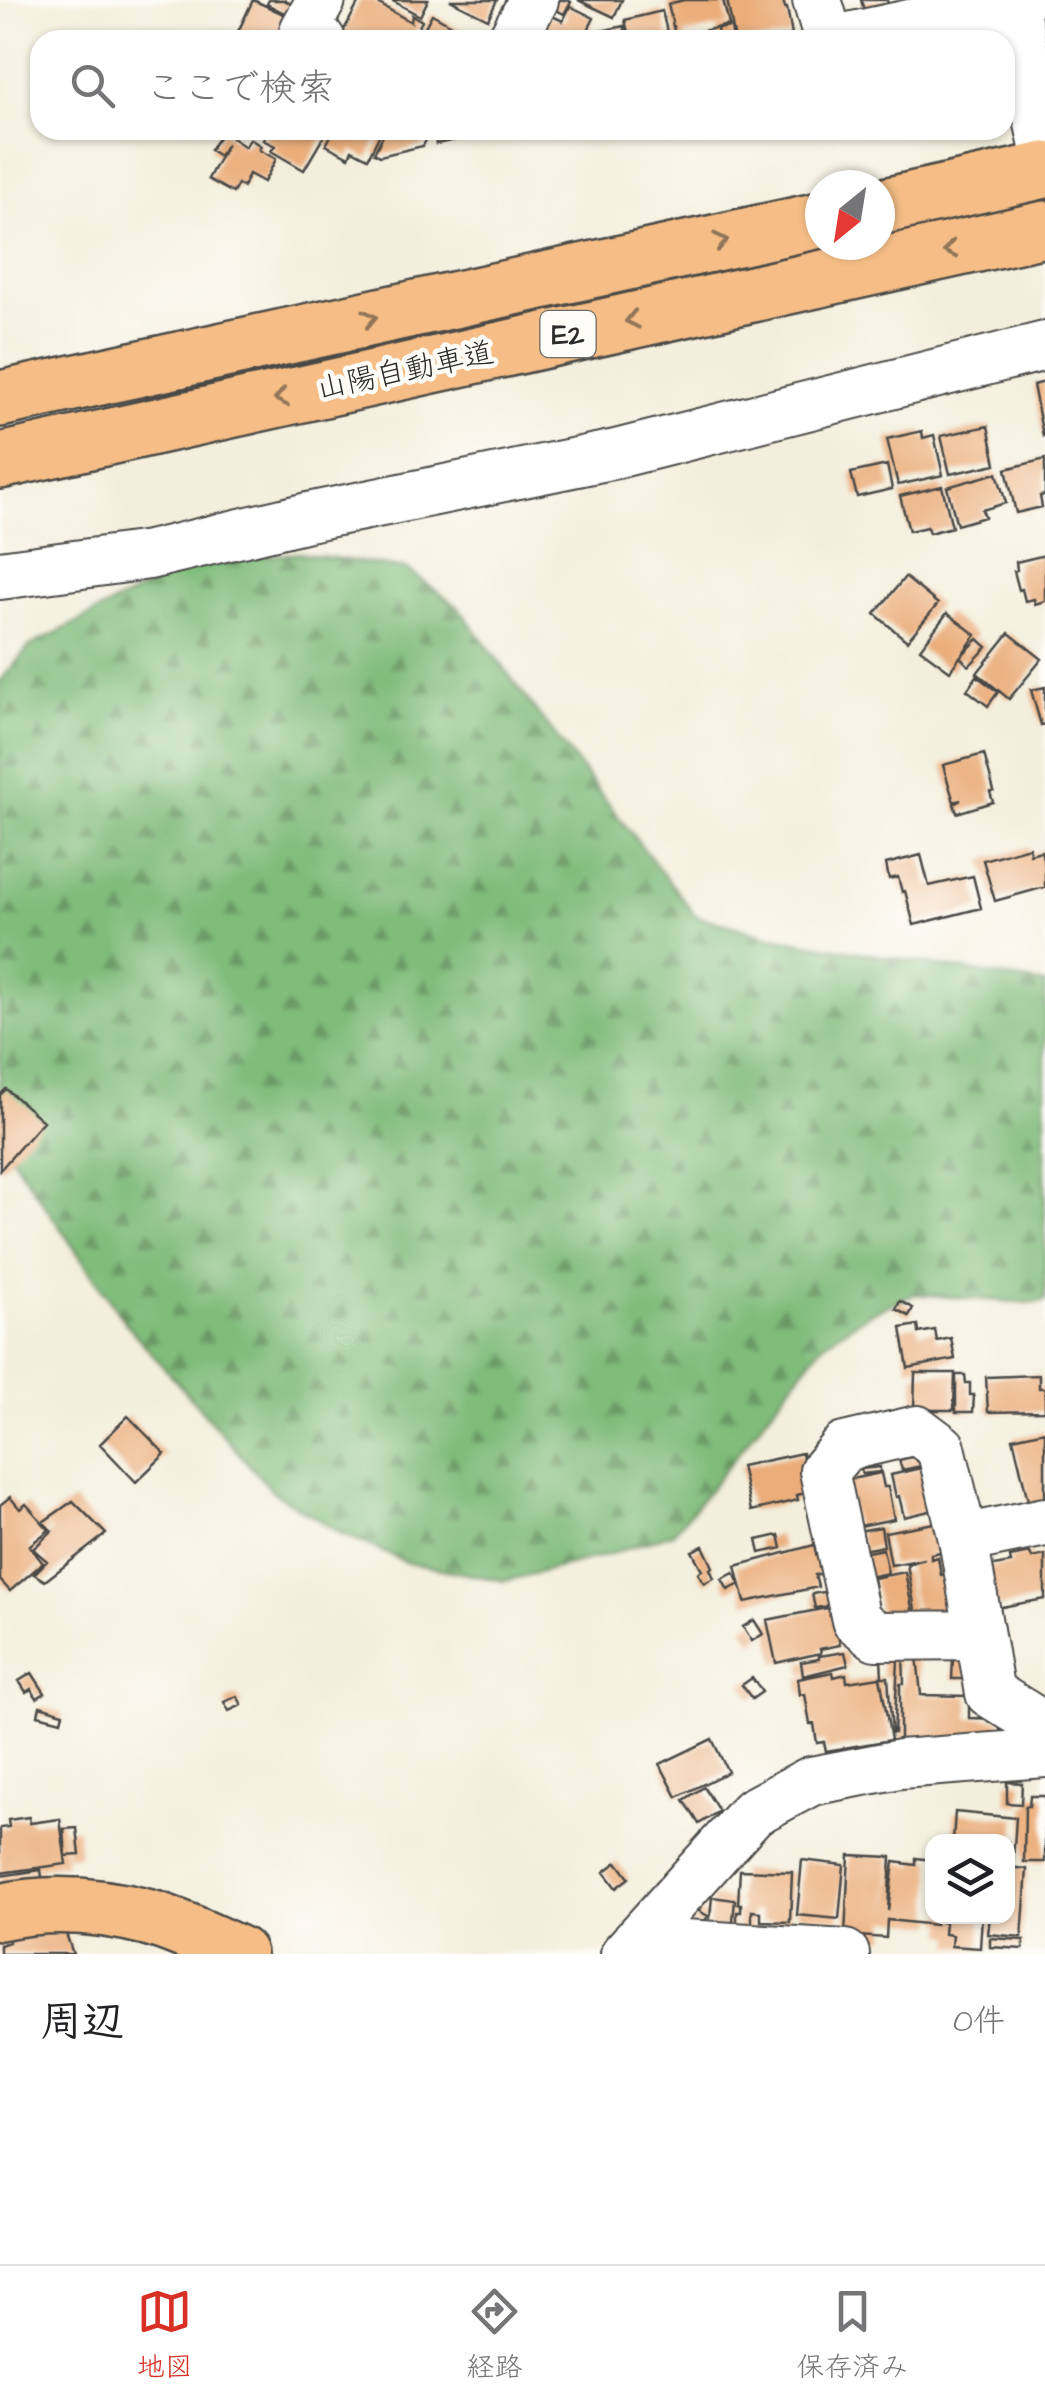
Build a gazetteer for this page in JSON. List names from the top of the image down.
{
  "streets": {
    "main road": ["E2", "山陽自動車道"]
  },
  "north": "bottom left",
  "page": {
    "search": "ここで検索",
    "heading": ["周辺", "0件"],
    "nav": ["地図", "経路", "保存済み"]
  }
}
